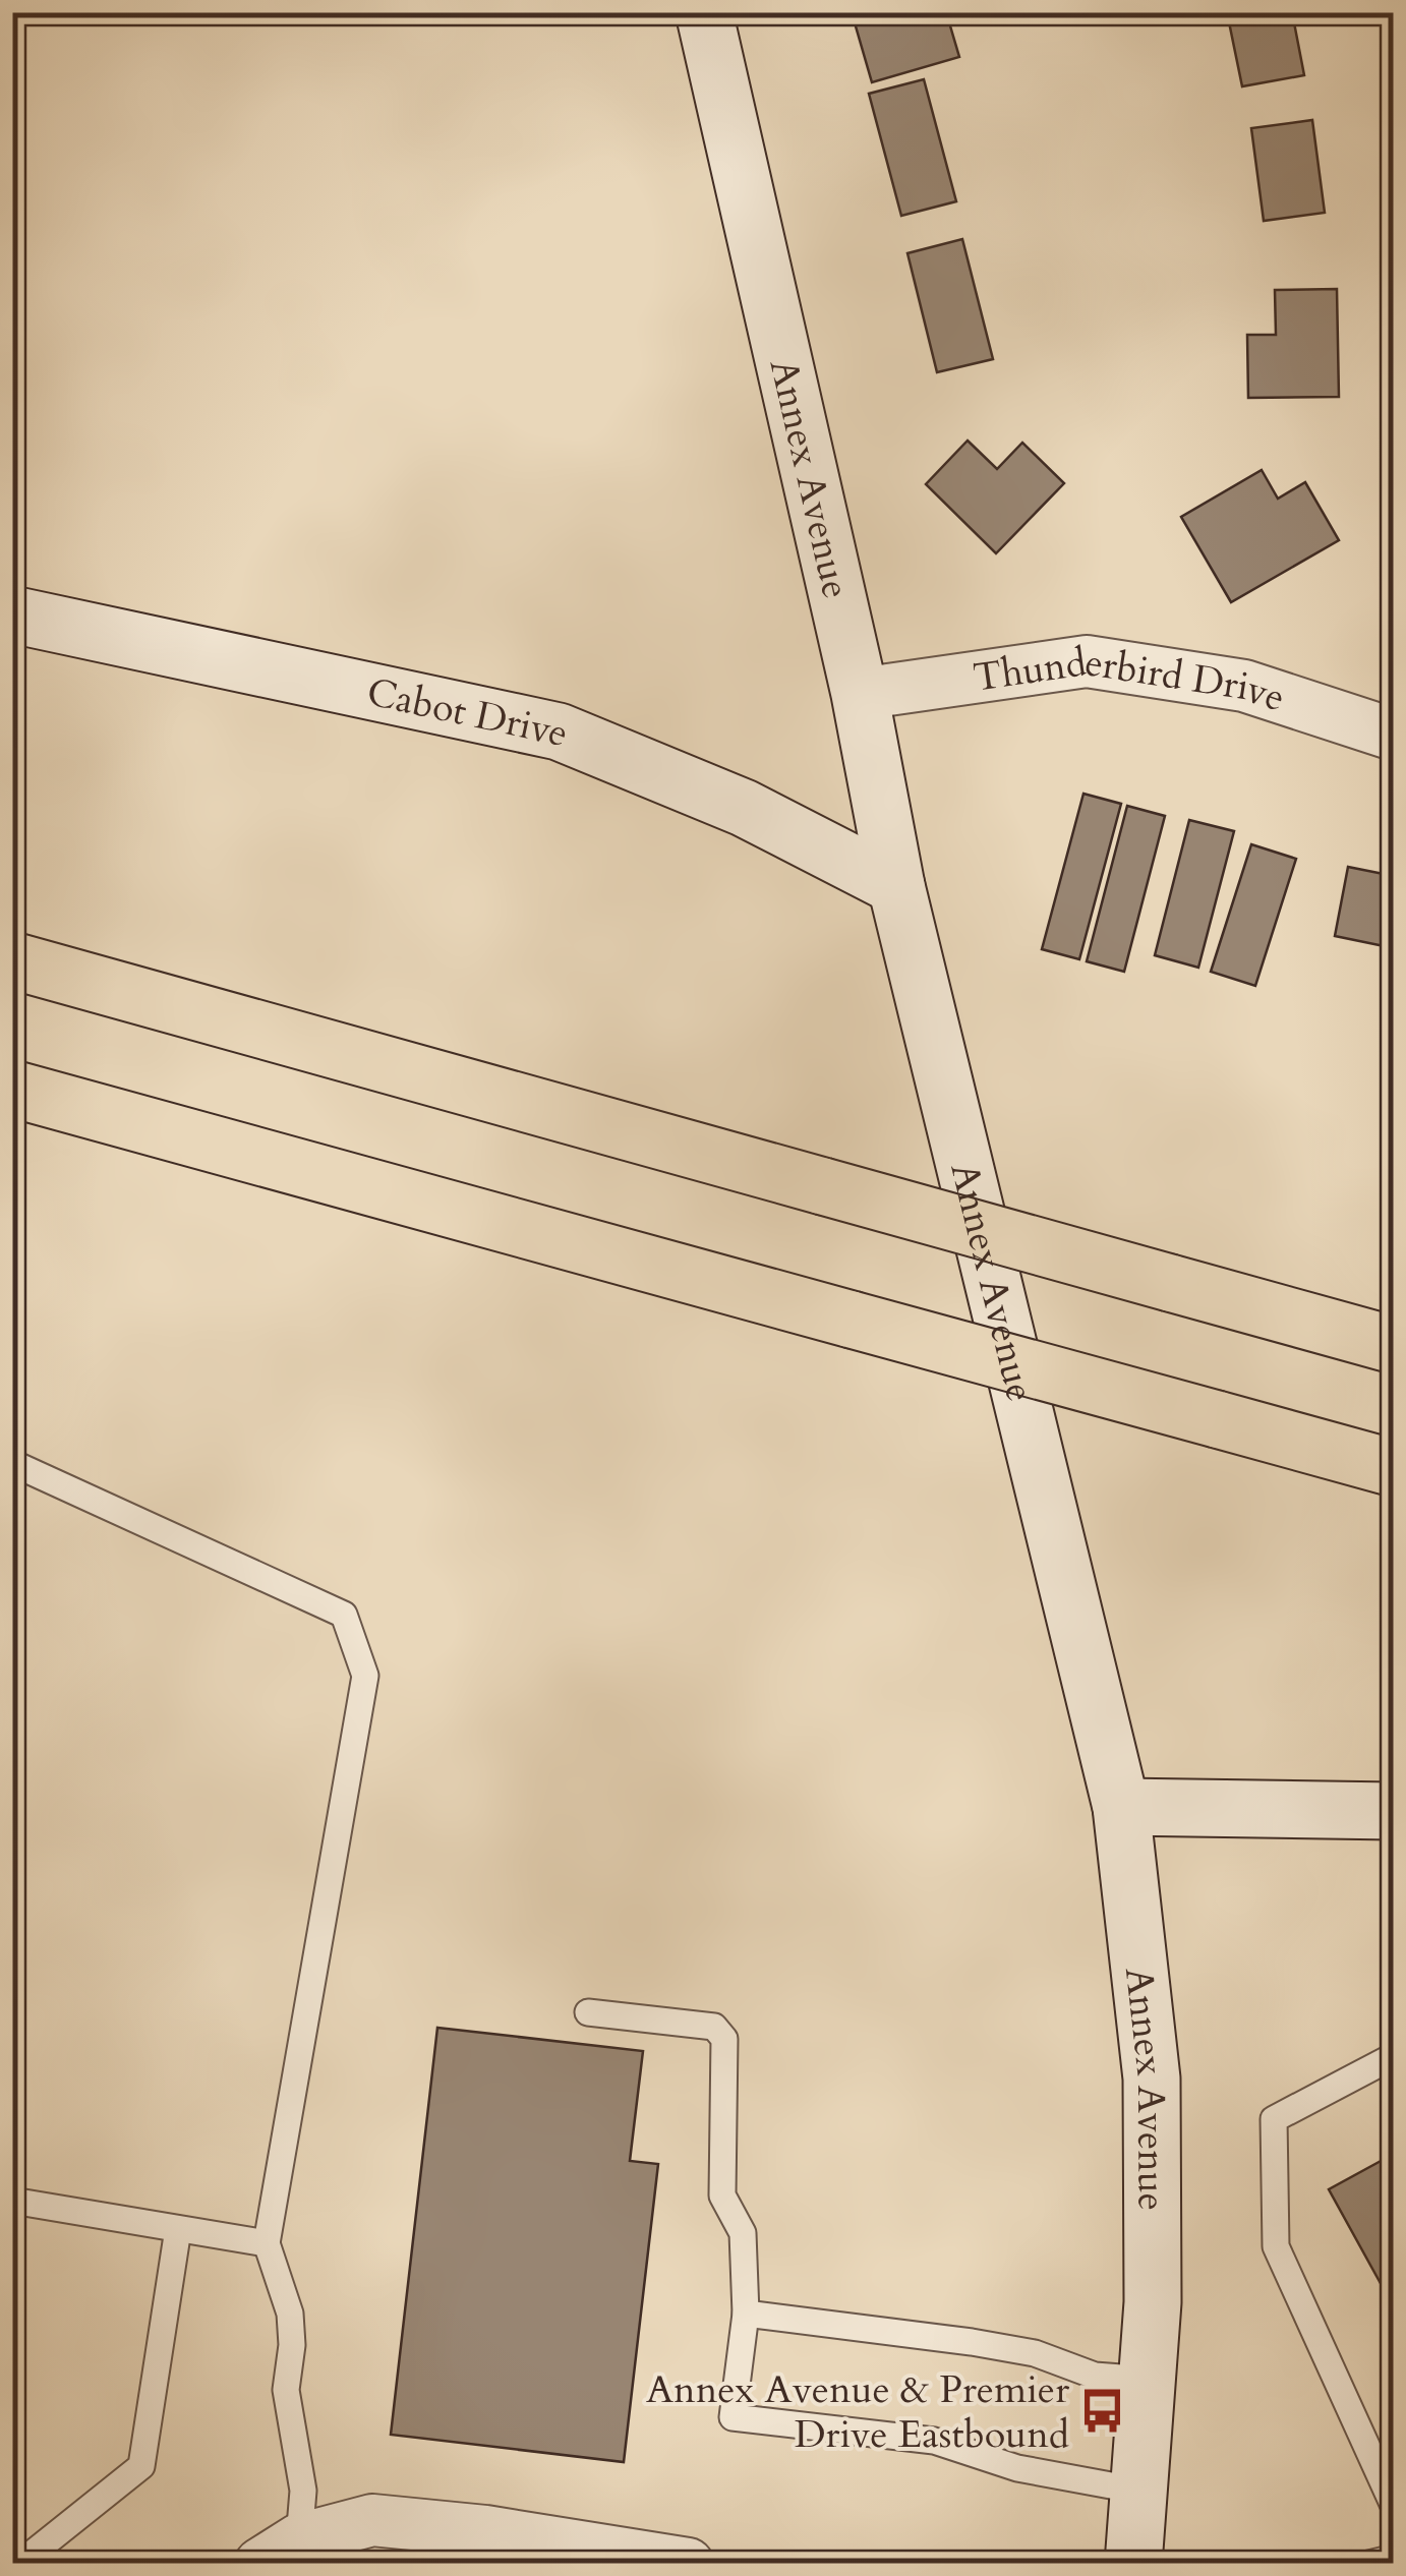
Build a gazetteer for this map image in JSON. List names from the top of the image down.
{
  "streets": {
    "street": ["Annex Avenue", "Thunderbird Drive", "Cabot Drive"]
  },
  "crossings": [
    ["Annex Avenue", "Thunderbird Drive"],
    ["Annex Avenue", "Cabot Drive"]
  ],
  "places": {
    "bus stop": ["Annex Avenue & Premier Drive Eastbound"]
  }
}
